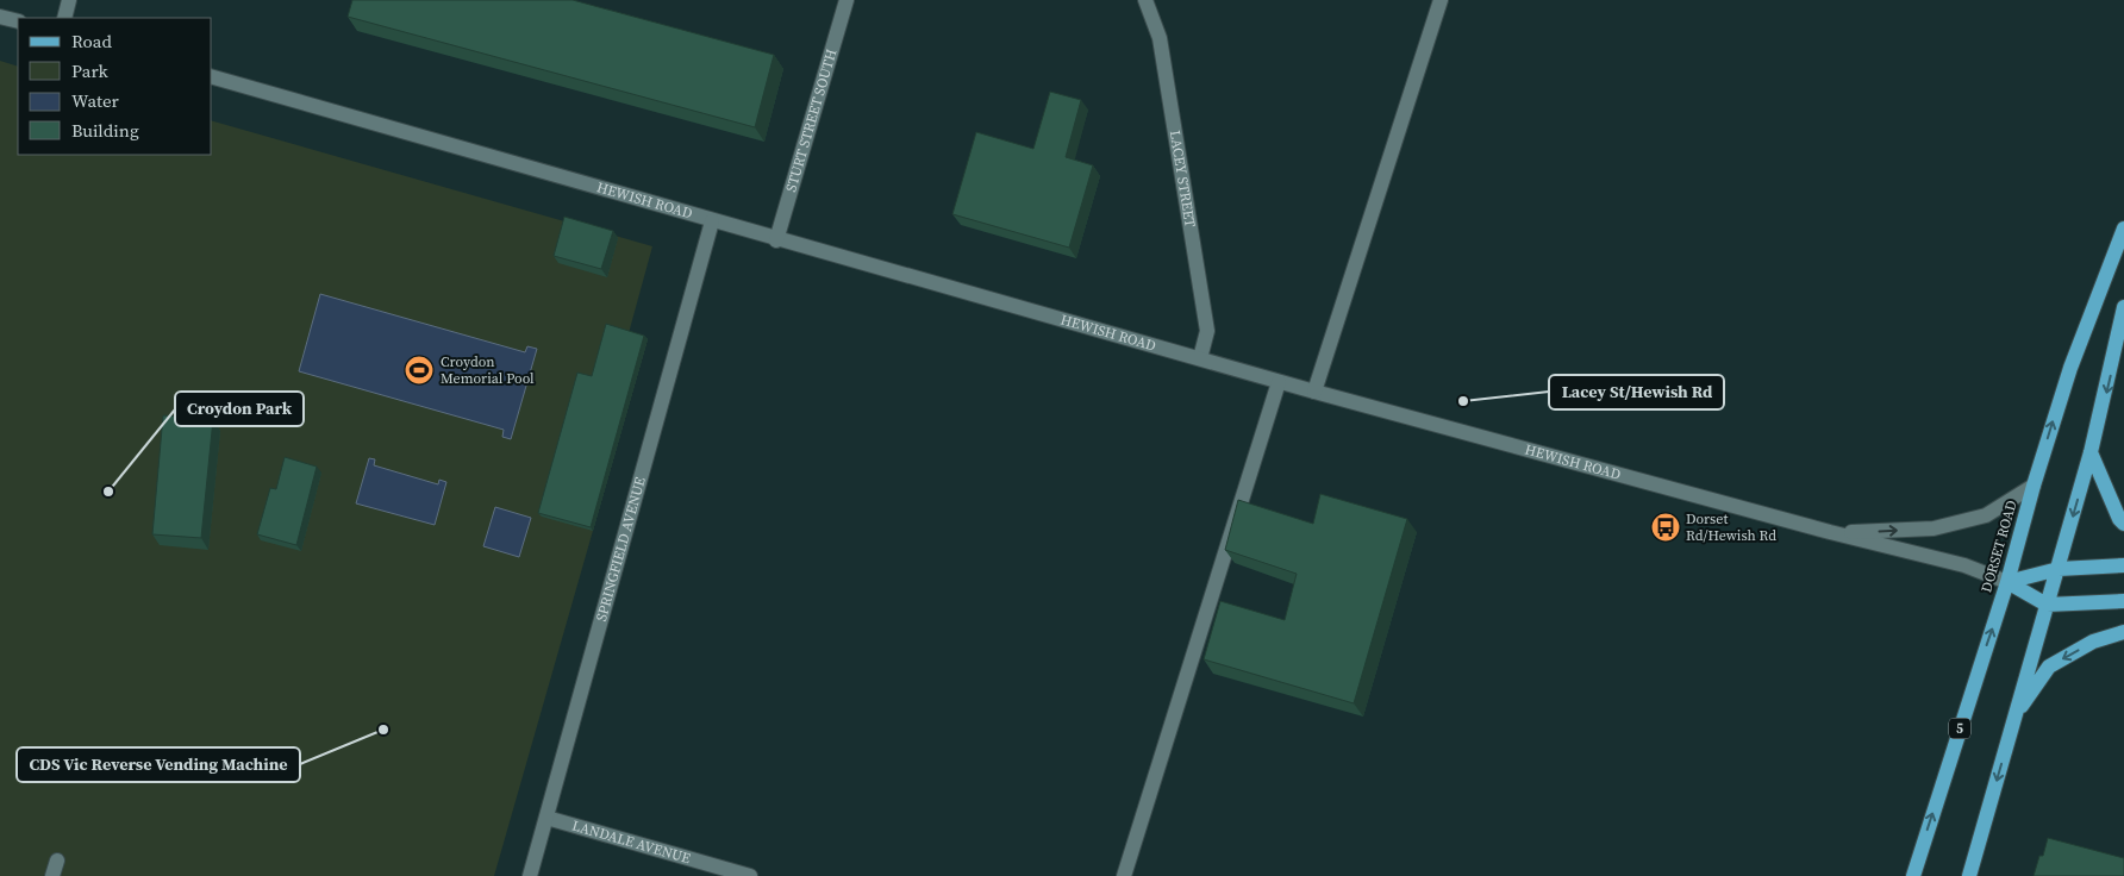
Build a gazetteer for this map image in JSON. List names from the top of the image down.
{
  "streets": {
    "main road": ["DORSET ROAD", "5"],
    "street": [
      "STURT STREET SOUTH",
      "LACEY STREET",
      "HEWISH ROAD",
      "SPRINGFIELD AVENUE",
      "LANDALE AVENUE"
    ]
  },
  "crossings": [
    ["STURT STREET SOUTH", "HEWISH ROAD"],
    ["LACEY STREET", "HEWISH ROAD"],
    ["HEWISH ROAD", "DORSET ROAD"],
    ["HEWISH ROAD", "SPRINGFIELD AVENUE"],
    ["SPRINGFIELD AVENUE", "LANDALE AVENUE"]
  ],
  "places": {
    "sports": ["Croydon Memorial Pool"],
    "other": ["Lacey St/Hewish Rd", "Croydon Park", "CDS Vic Reverse Vending Machine"],
    "bus stop": ["Dorset Rd/Hewish Rd"]
  },
  "legend": [
    "Road",
    "Park",
    "Water",
    "Building"
  ]
}
